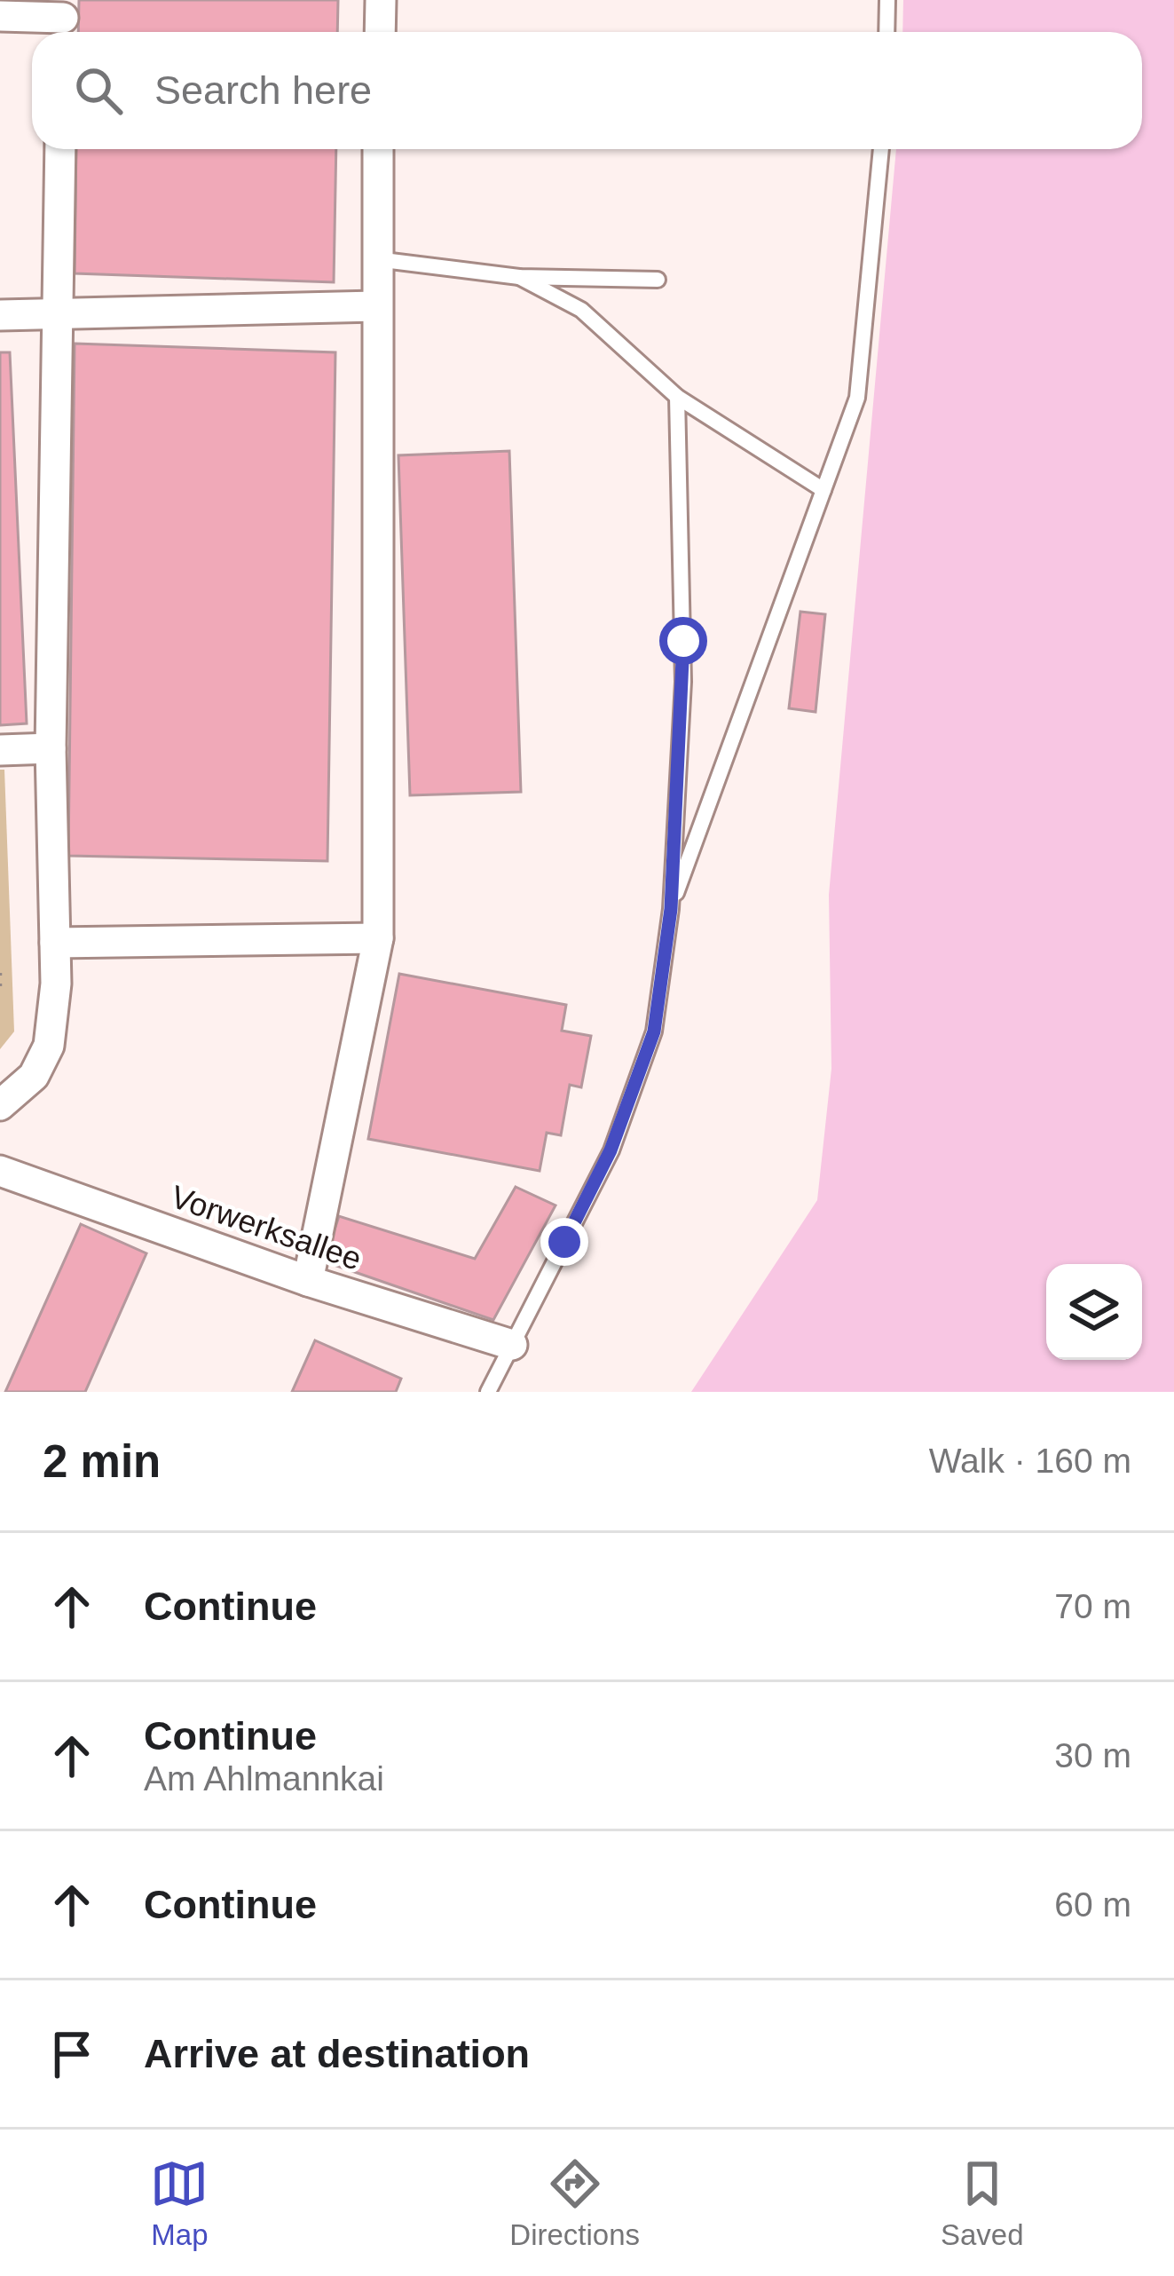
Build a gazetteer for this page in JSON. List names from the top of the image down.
{
  "streets": {
    "street": ["Vorwerksallee"]
  },
  "page": {
    "search": "Search here",
    "heading": ["2 min", "Walk · 160 m"],
    "list": [
      ["Continue", "70 m"],
      ["Continue", "Am Ahlmannkai", "30 m"],
      ["Continue", "60 m"],
      "Arrive at destination"
    ],
    "nav": ["Map", "Directions", "Saved"]
  }
}
